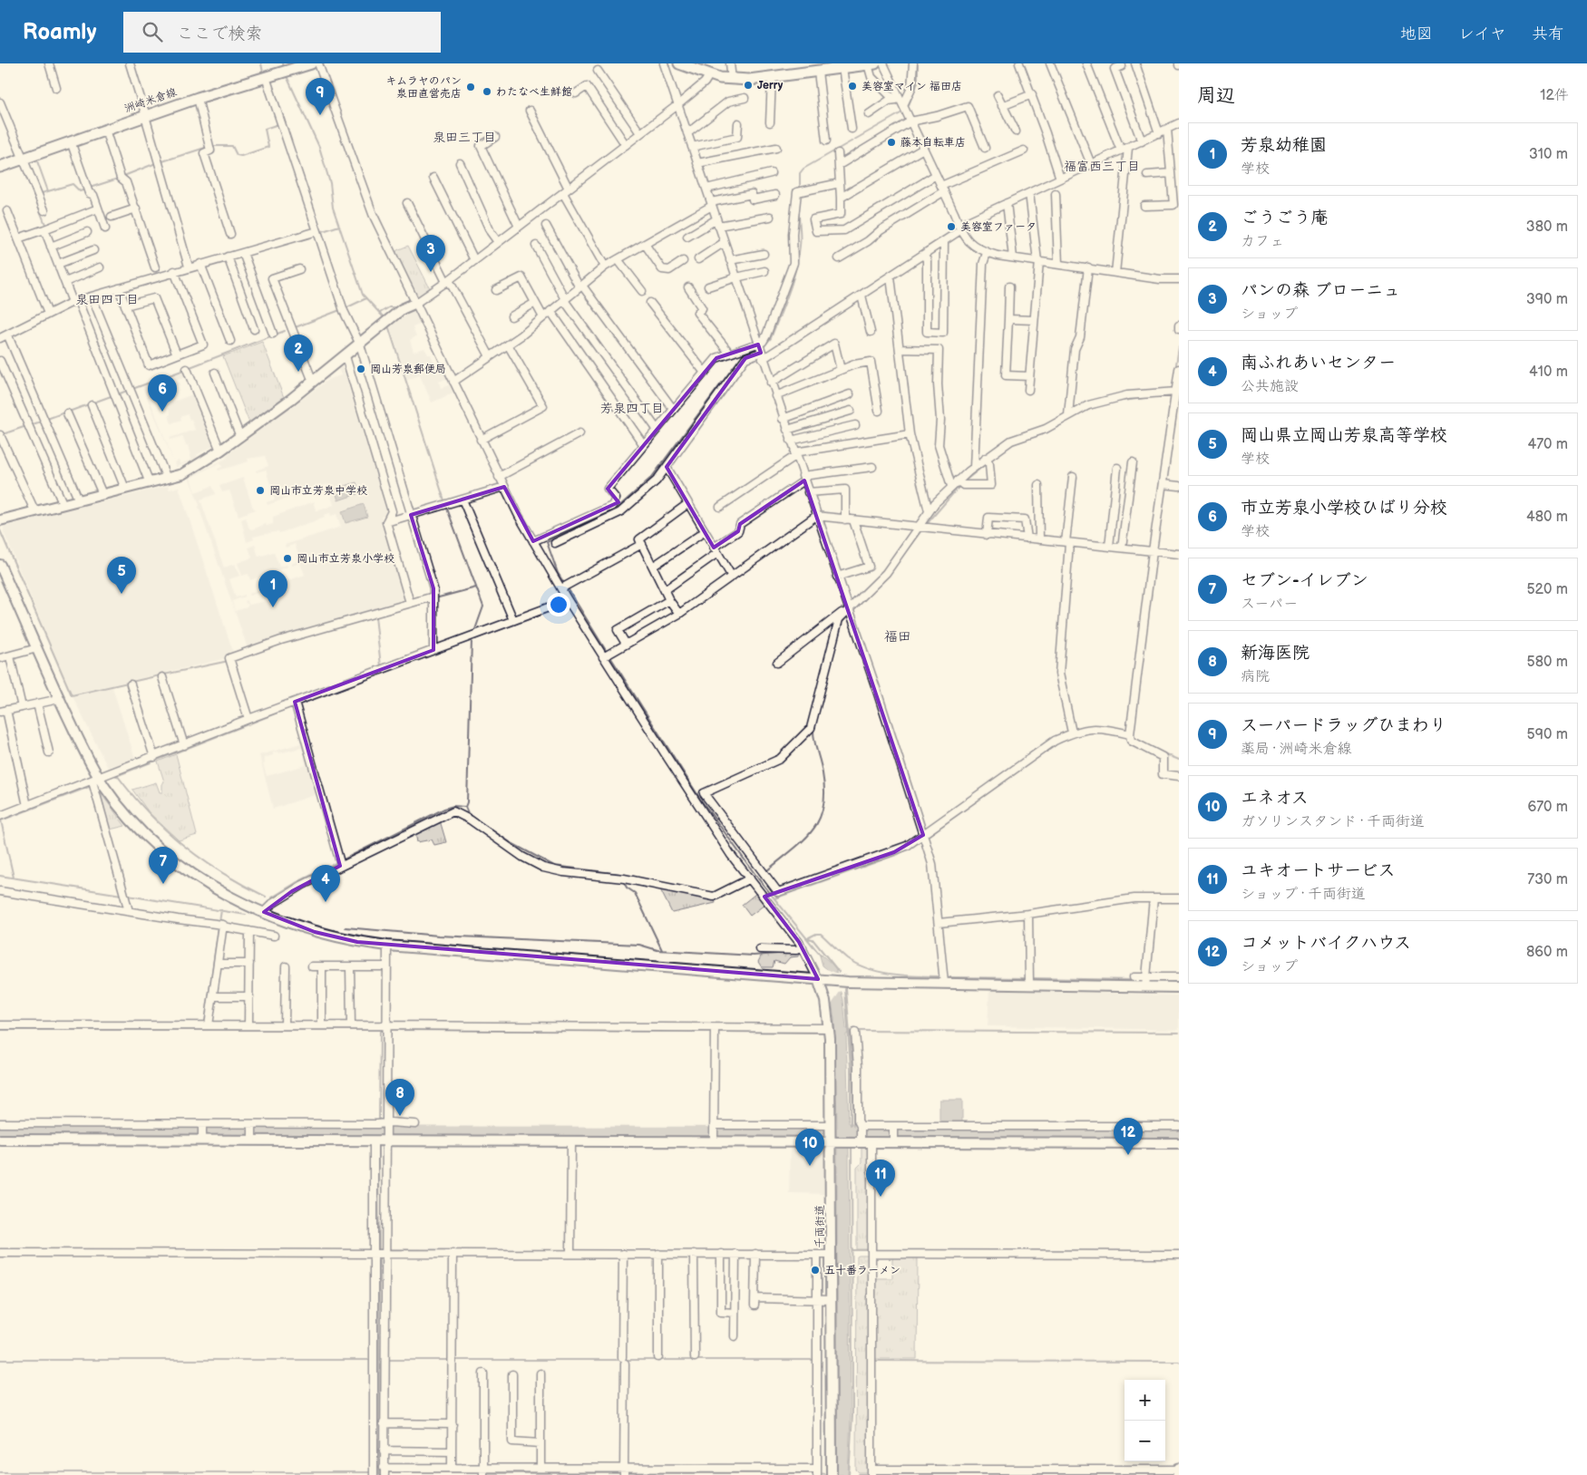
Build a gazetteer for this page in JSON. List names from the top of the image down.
{
  "streets": {
    "main road": ["洲崎米倉線"],
    "street": ["千両街道"]
  },
  "districts": [
    "泉田三丁目",
    "福富西三丁目",
    "泉田四丁目",
    "芳泉四丁目",
    "福田"
  ],
  "places": [
    "Jerry",
    "美容室マイン 福田店",
    "キムラヤのパン 泉田直営売店",
    "わたなべ生鮮館",
    "藤本自転車店",
    "美容室ファータ",
    "岡山芳泉郵便局",
    "岡山市立芳泉中学校",
    "岡山市立芳泉小学校",
    "五十番ラーメン"
  ],
  "page": {
    "header": "Roamly",
    "search": "ここで検索",
    "nav": ["地図", "レイヤ", "共有"],
    "heading": ["周辺", "12件"],
    "pins": [
      "9",
      "3",
      "2",
      "6",
      "5",
      "1",
      "7",
      "4",
      "8",
      "12",
      "10",
      "11"
    ],
    "list": [
      {
        "mark": "1",
        "name": "芳泉幼稚園",
        "note": "学校",
        "value": "310 m"
      },
      {
        "mark": "2",
        "name": "ごうごう庵",
        "note": "カフェ",
        "value": "380 m"
      },
      {
        "mark": "3",
        "name": "パンの森 ブローニュ",
        "note": "ショップ",
        "value": "390 m"
      },
      {
        "mark": "4",
        "name": "南ふれあいセンター",
        "note": "公共施設",
        "value": "410 m"
      },
      {
        "mark": "5",
        "name": "岡山県立岡山芳泉高等学校",
        "note": "学校",
        "value": "470 m"
      },
      {
        "mark": "6",
        "name": "市立芳泉小学校ひばり分校",
        "note": "学校",
        "value": "480 m"
      },
      {
        "mark": "7",
        "name": "セブン-イレブン",
        "note": "スーパー",
        "value": "520 m"
      },
      {
        "mark": "8",
        "name": "新海医院",
        "note": "病院",
        "value": "580 m"
      },
      {
        "mark": "9",
        "name": "スーパードラッグひまわり",
        "note": "薬局 · 洲崎米倉線",
        "value": "590 m"
      },
      {
        "mark": "10",
        "name": "エネオス",
        "note": "ガソリンスタンド · 千両街道",
        "value": "670 m"
      },
      {
        "mark": "11",
        "name": "ユキオートサービス",
        "note": "ショップ · 千両街道",
        "value": "730 m"
      },
      {
        "mark": "12",
        "name": "コメットバイクハウス",
        "note": "ショップ",
        "value": "860 m"
      }
    ],
    "map_buttons": ["+", "−"]
  }
}
